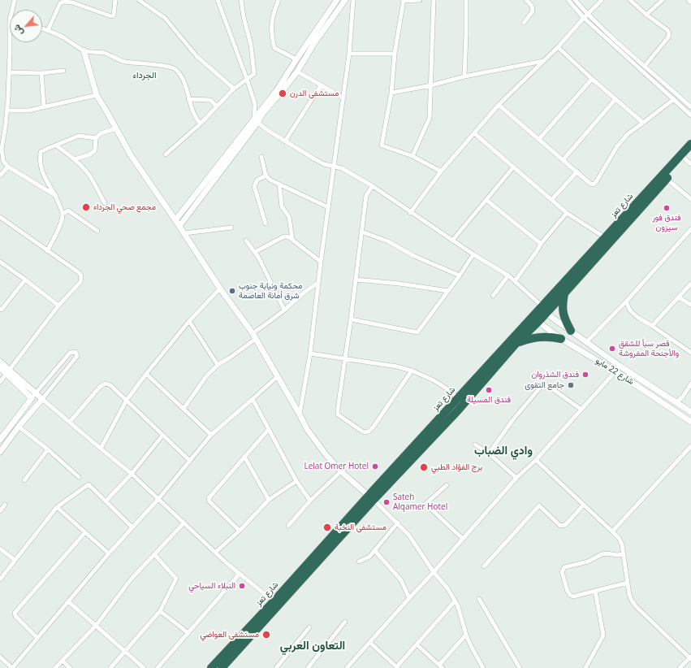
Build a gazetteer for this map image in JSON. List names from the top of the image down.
{
  "streets": {
    "highway": ["شارع تعز"],
    "street": ["شارع 22 مايو"]
  },
  "crossings": [
    ["شارع تعز", "شارع 22 مايو"]
  ],
  "districts": ["الجرداء", "وادي الضباب", "التعاون العربي"],
  "places": [
    "مستشفى الدرن",
    "مجمع صحي الجرداء",
    "فندق فور سيزون",
    "محكمة ونيابة جنوب شرق أمانة العاصمة",
    "قصر سبأ للشقق والأجنحة المفروشة",
    "فندق الشذروان",
    "جامع التقوى",
    "فندق المسيلة",
    "Lelat Omer Hotel",
    "برج الفؤاد الطبي",
    "Sateh Alqamer Hotel",
    "مستشفى النخبة",
    "النبلاء السياحي",
    "مستشفى العواضي"
  ],
  "north": "bottom left"
}
